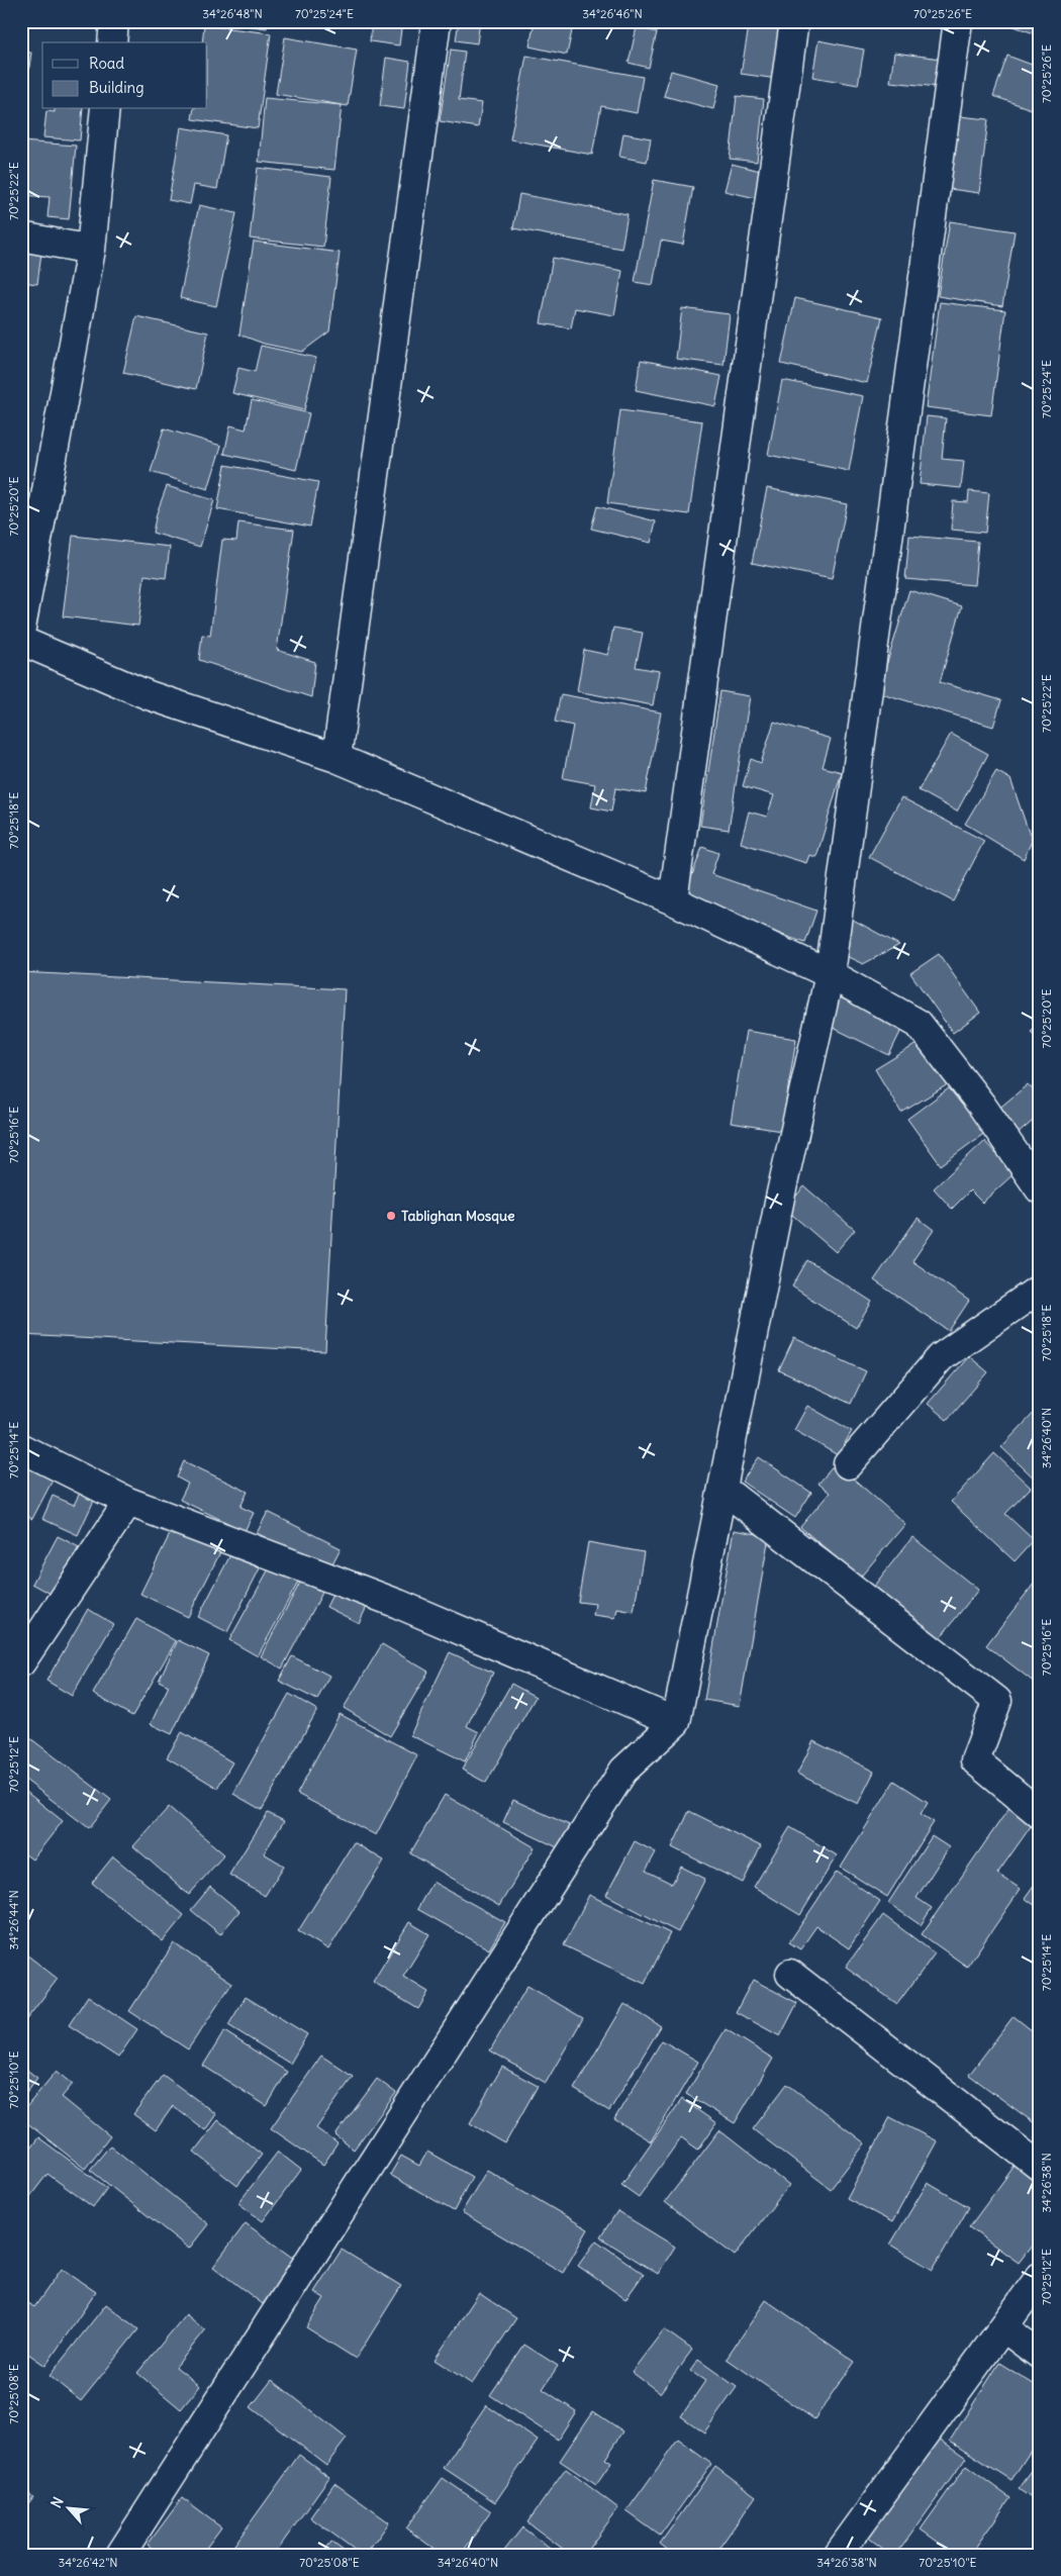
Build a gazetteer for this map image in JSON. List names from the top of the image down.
{
  "places": ["Tablighan Mosque"],
  "legend": ["Road", "Building"],
  "north": "top left",
  "coordinates": [
    "34°26'48\"N",
    "70°25'24\"E",
    "34°26'46\"N",
    "70°25'26\"E",
    "70°25'22\"E",
    "70°25'20\"E",
    "70°25'18\"E",
    "70°25'16\"E",
    "34°26'40\"N",
    "70°25'14\"E",
    "70°25'12\"E",
    "34°26'44\"N",
    "70°25'10\"E",
    "34°26'38\"N",
    "70°25'08\"E",
    "34°26'42\"N"
  ]
}
